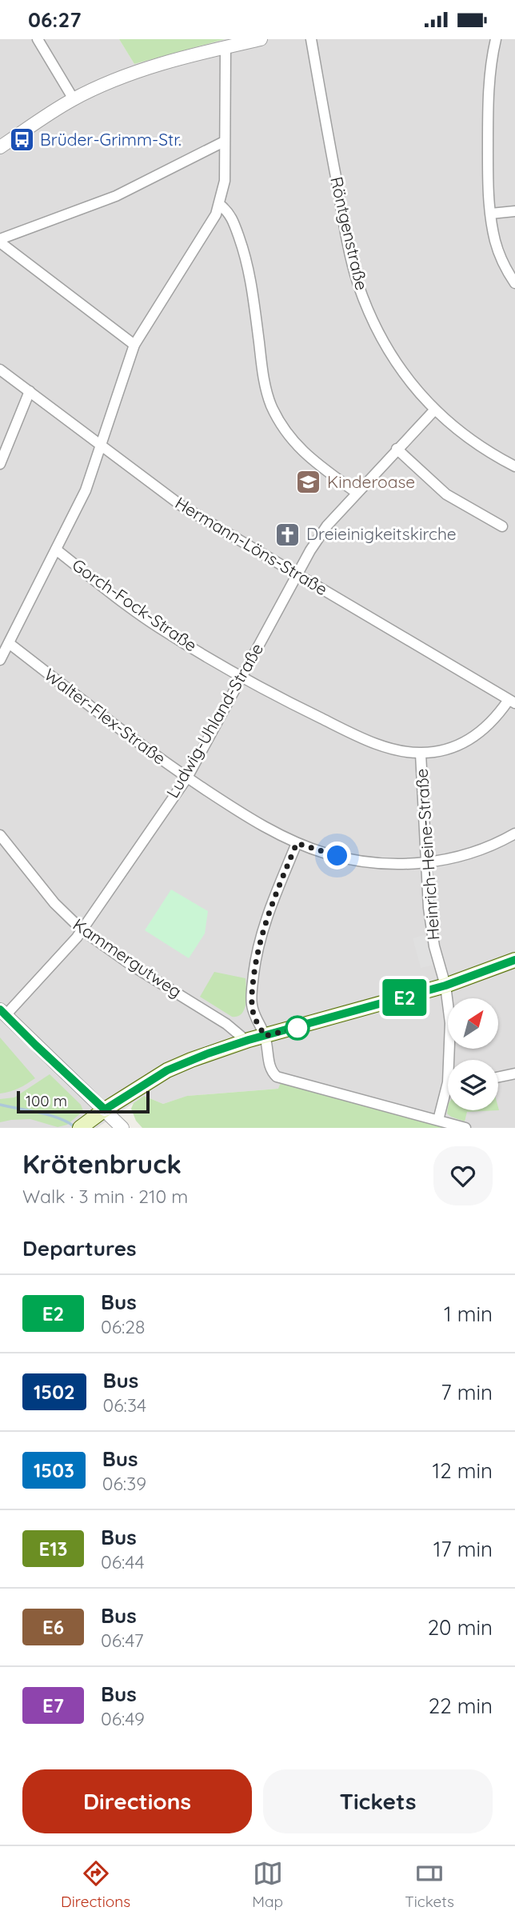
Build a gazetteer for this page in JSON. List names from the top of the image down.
{
  "streets": {
    "street": [
      "Röntgenstraße",
      "Hermann-Löns-Straße",
      "Gorch-Fock-Straße",
      "Walter-Flex-Straße",
      "Ludwig-Uhland-Straße",
      "Heinrich-Heine-Straße",
      "Kammergutweg"
    ]
  },
  "crossings": [
    ["Röntgenstraße", "Ludwig-Uhland-Straße"],
    ["Hermann-Löns-Straße", "Gorch-Fock-Straße"],
    ["Hermann-Löns-Straße", "Ludwig-Uhland-Straße"],
    ["Gorch-Fock-Straße", "Ludwig-Uhland-Straße"],
    ["Gorch-Fock-Straße", "Heinrich-Heine-Straße"],
    ["Walter-Flex-Straße", "Ludwig-Uhland-Straße"],
    ["Walter-Flex-Straße", "Heinrich-Heine-Straße"],
    ["Ludwig-Uhland-Straße", "Kammergutweg"]
  ],
  "places": {
    "bus stop": ["Brüder-Grimm-Str."],
    "school or university": ["Kinderoase"],
    "church": ["Dreieinigkeitskirche"]
  },
  "lines": ["bus line E2"],
  "scale_bar": "100 m",
  "north": "top right",
  "page": {
    "status": "06:27",
    "on_map": "E2",
    "scale": "100 m",
    "heading": [
      ["Krötenbruck", "Walk · 3 min · 210 m"],
      "Departures"
    ],
    "list": [
      {
        "mark": "E2",
        "name": "Bus",
        "note": "06:28",
        "value": "1 min"
      },
      {
        "mark": "1502",
        "name": "Bus",
        "note": "06:34",
        "value": "7 min"
      },
      {
        "mark": "1503",
        "name": "Bus",
        "note": "06:39",
        "value": "12 min"
      },
      {
        "mark": "E13",
        "name": "Bus",
        "note": "06:44",
        "value": "17 min"
      },
      {
        "mark": "E6",
        "name": "Bus",
        "note": "06:47",
        "value": "20 min"
      },
      {
        "mark": "E7",
        "name": "Bus",
        "note": "06:49",
        "value": "22 min"
      }
    ],
    "buttons": ["Directions", "Tickets"],
    "tabs": ["Directions", "Map", "Tickets"]
  }
}
